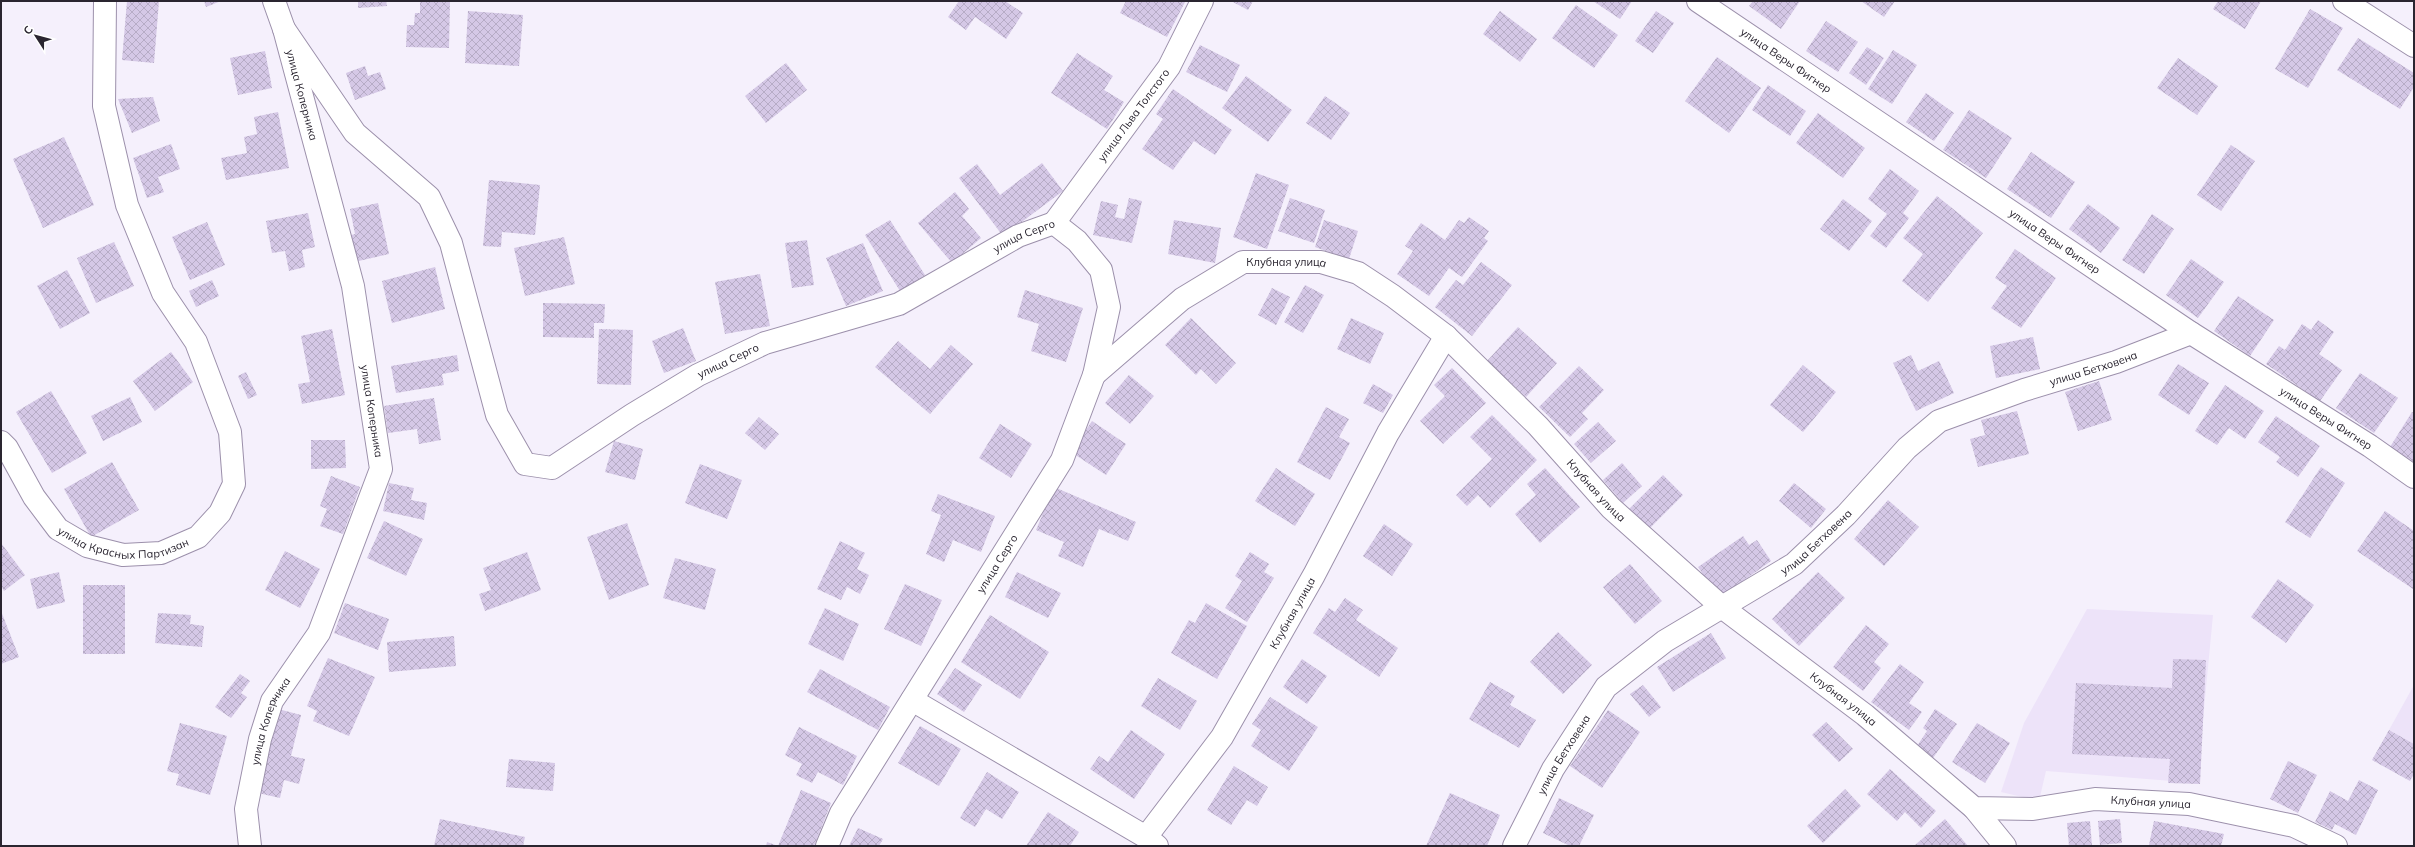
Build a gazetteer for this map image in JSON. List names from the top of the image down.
{
  "streets": {
    "street": [
      "улица Веры Фигнер",
      "улица Коперника",
      "улица Льва Толстого",
      "улица Серго",
      "Клубная улица",
      "улица Бетховена",
      "улица Красных Партизан"
    ]
  },
  "crossings": [
    ["улица Веры Фигнер", "улица Бетховена"],
    ["улица Коперника", "улица Серго"],
    ["улица Льва Толстого", "улица Серго"],
    ["улица Серго", "Клубная улица"],
    ["Клубная улица", "улица Бетховена"]
  ],
  "north": "top left"
}
